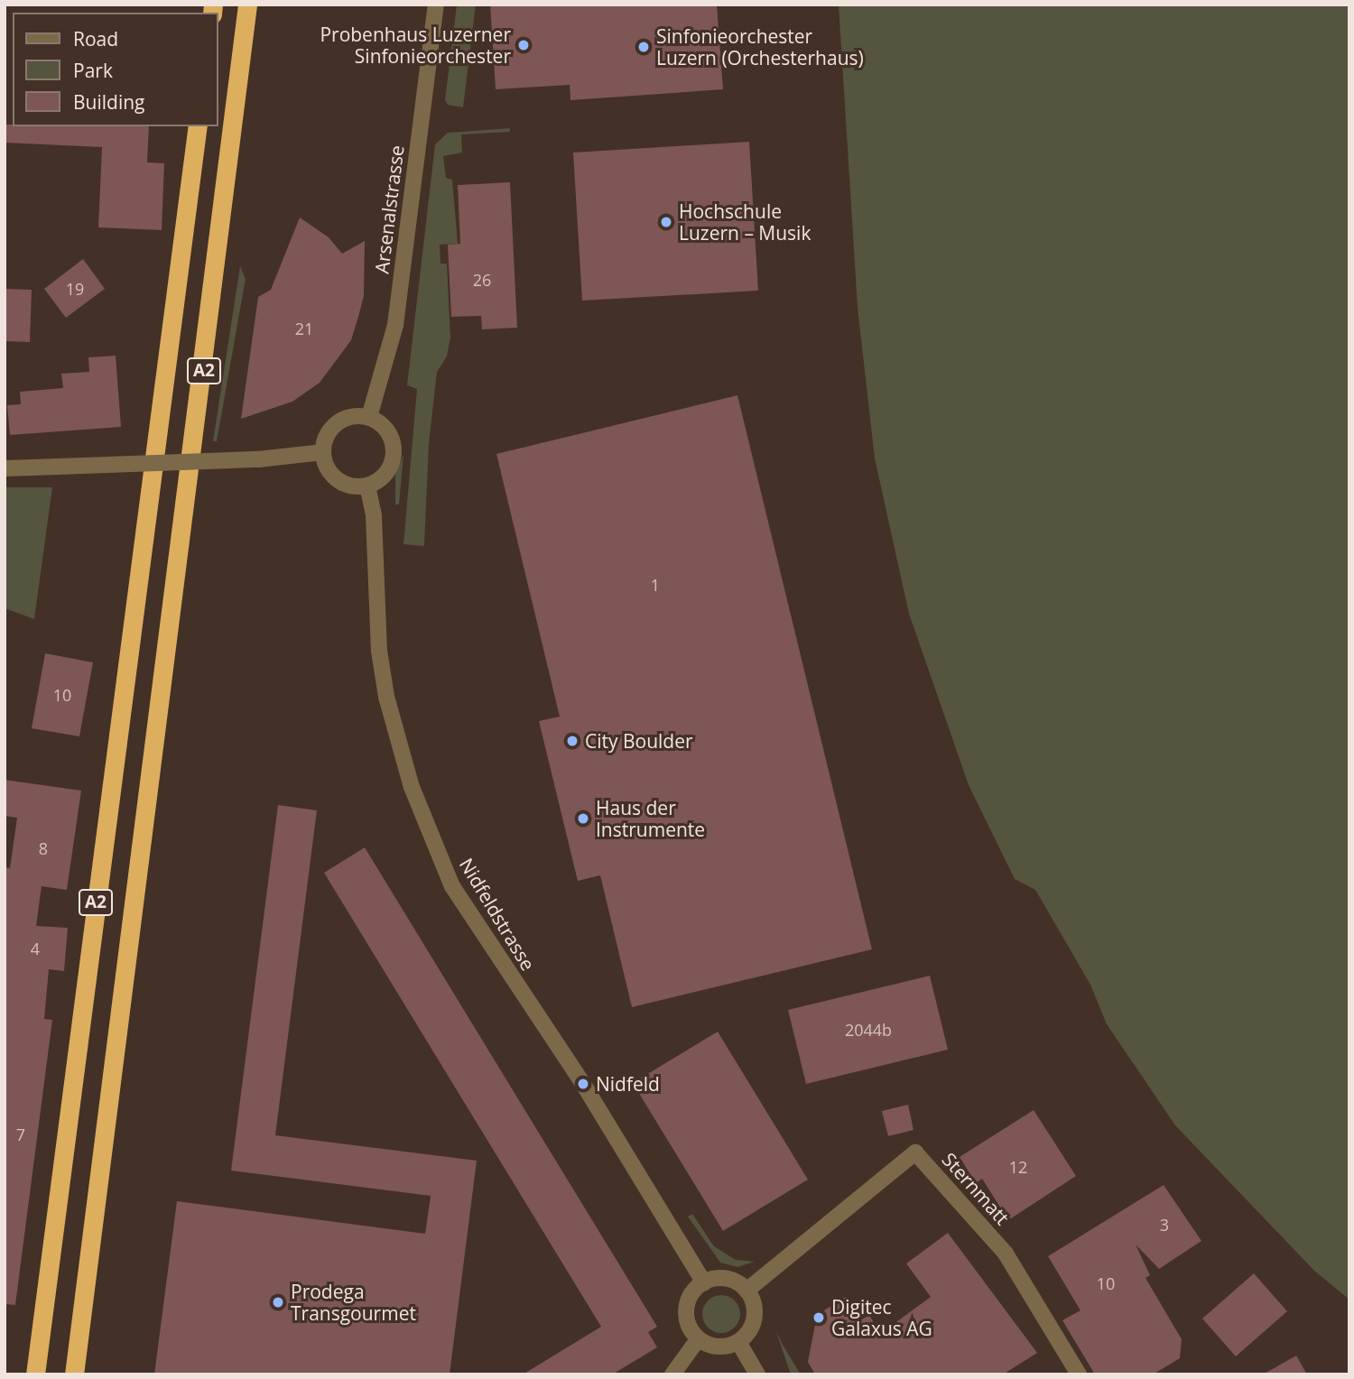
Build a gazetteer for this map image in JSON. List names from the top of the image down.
{
  "streets": {
    "highway": ["A2"],
    "street": ["Arsenalstrasse", "Nidfeldstrasse", "Sternmatt"]
  },
  "crossings": [
    ["Arsenalstrasse", "Nidfeldstrasse"],
    ["Nidfeldstrasse", "Sternmatt"]
  ],
  "places": [
    "Probenhaus Luzerner Sinfonieorchester",
    "Sinfonieorchester Luzern (Orchesterhaus)",
    "Hochschule Luzern – Musik",
    "City Boulder",
    "Haus der Instrumente",
    "Nidfeld",
    "Prodega Transgourmet",
    "Digitec Galaxus AG"
  ],
  "house_numbers": [
    "26",
    "19",
    "21",
    "1",
    "10",
    "8",
    "4",
    "2044b",
    "7",
    "12",
    "3",
    "10"
  ],
  "legend": ["Road", "Park", "Building"]
}
